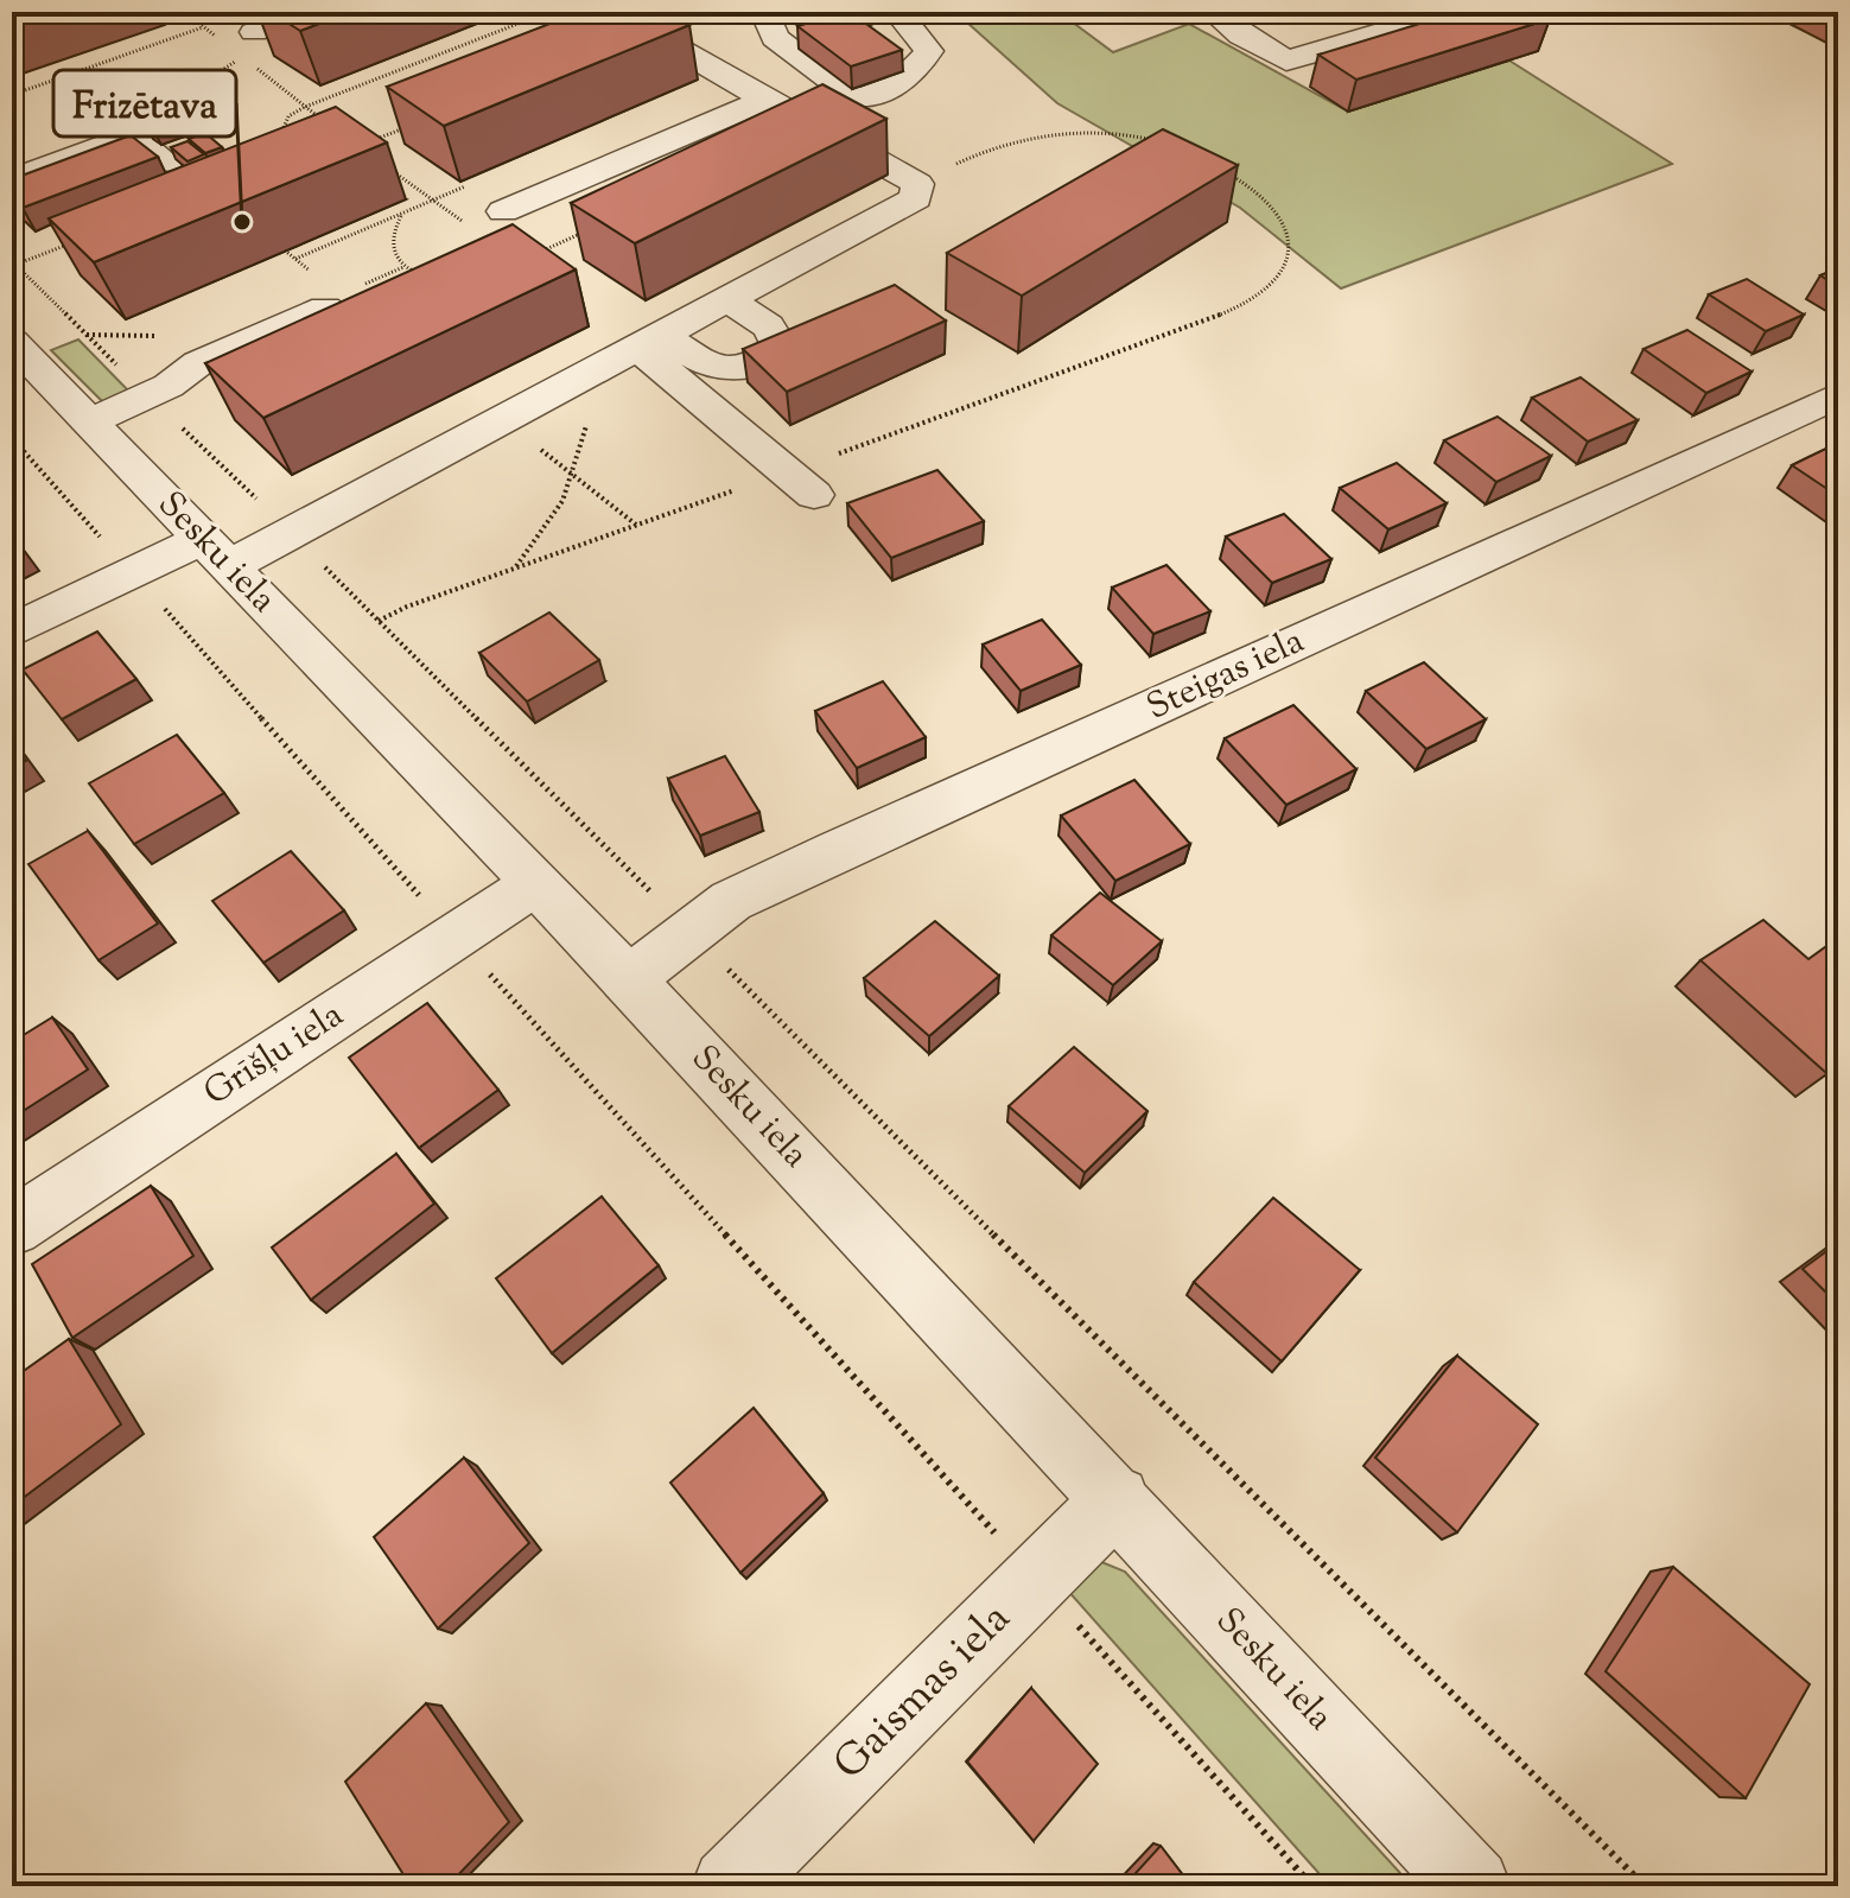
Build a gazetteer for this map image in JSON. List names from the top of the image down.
{
  "streets": {
    "street": [
      "Sesku iela",
      "Steigas iela",
      "Grīšļu iela",
      "Gaismas iela"
    ]
  },
  "crossings": [
    ["Sesku iela", "Steigas iela"],
    ["Sesku iela", "Grīšļu iela"],
    ["Sesku iela", "Gaismas iela"]
  ],
  "places": ["Frizētava"]
}
